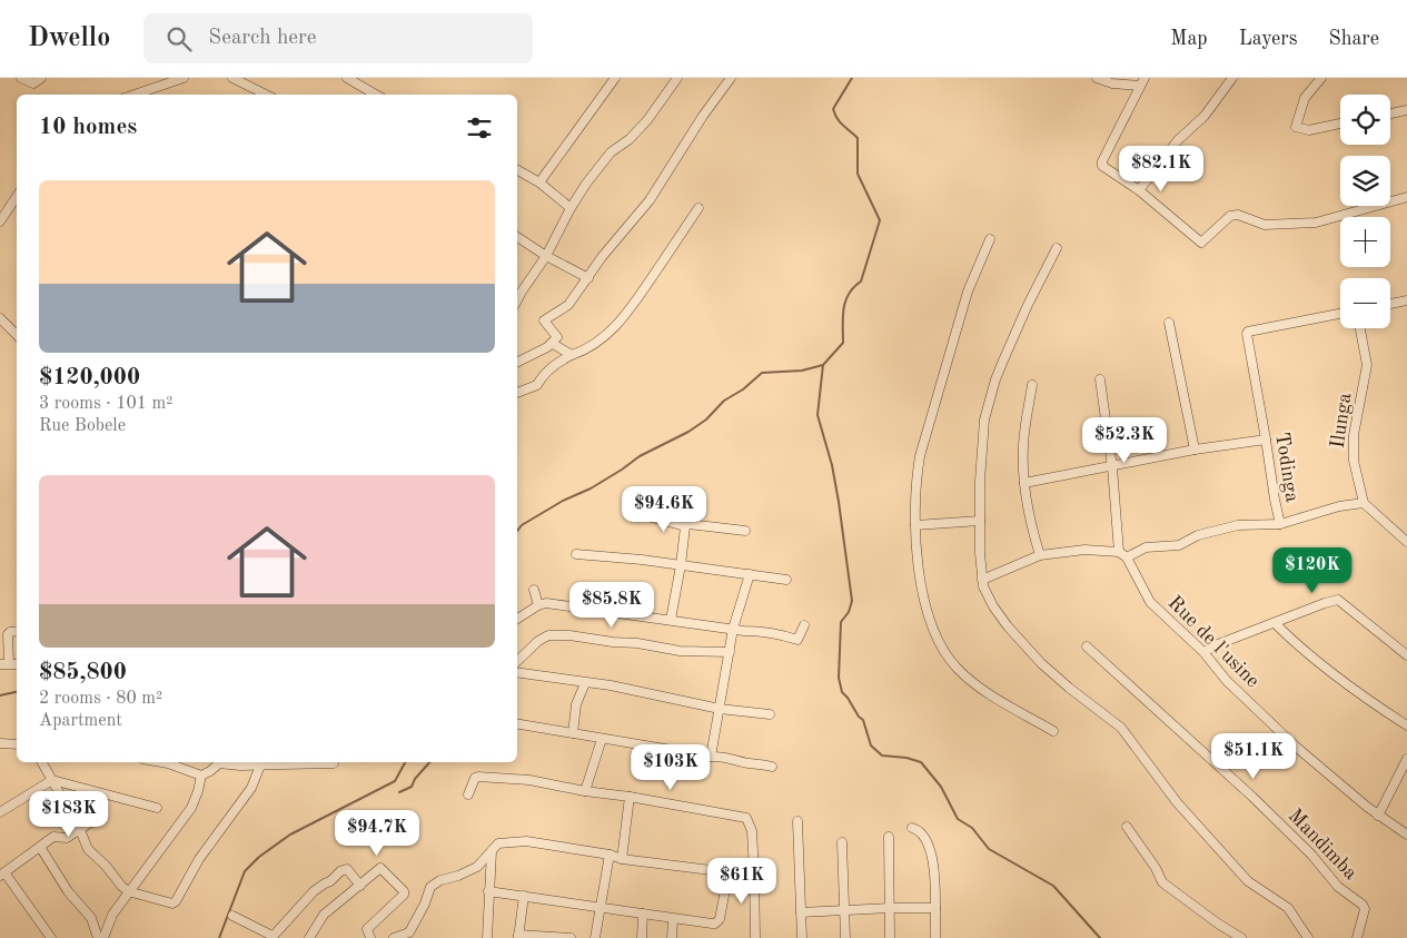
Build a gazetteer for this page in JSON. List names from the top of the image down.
{
  "streets": {
    "street": [
      "Ilunga",
      "Todinga",
      "Rue de l'usine",
      "Mandimba"
    ]
  },
  "crossings": [
    ["Ilunga", "Todinga"]
  ],
  "page": {
    "header": "Dwello",
    "search": "Search here",
    "nav": ["Map", "Layers", "Share"],
    "map_buttons": ["+", "−"],
    "heading": "10 homes",
    "price": [
      "$82.1K",
      "$52.3K",
      "$94.6K",
      "$120K",
      "$85.8K",
      "$51.1K",
      "$103K",
      "$183K",
      "$94.7K",
      "$61K"
    ],
    "list": [
      {
        "name": "$120,000",
        "note": "3 rooms · 101 m² · Rue Bobele"
      },
      {
        "name": "$85,800",
        "note": "2 rooms · 80 m² · Apartment"
      }
    ]
  }
}
